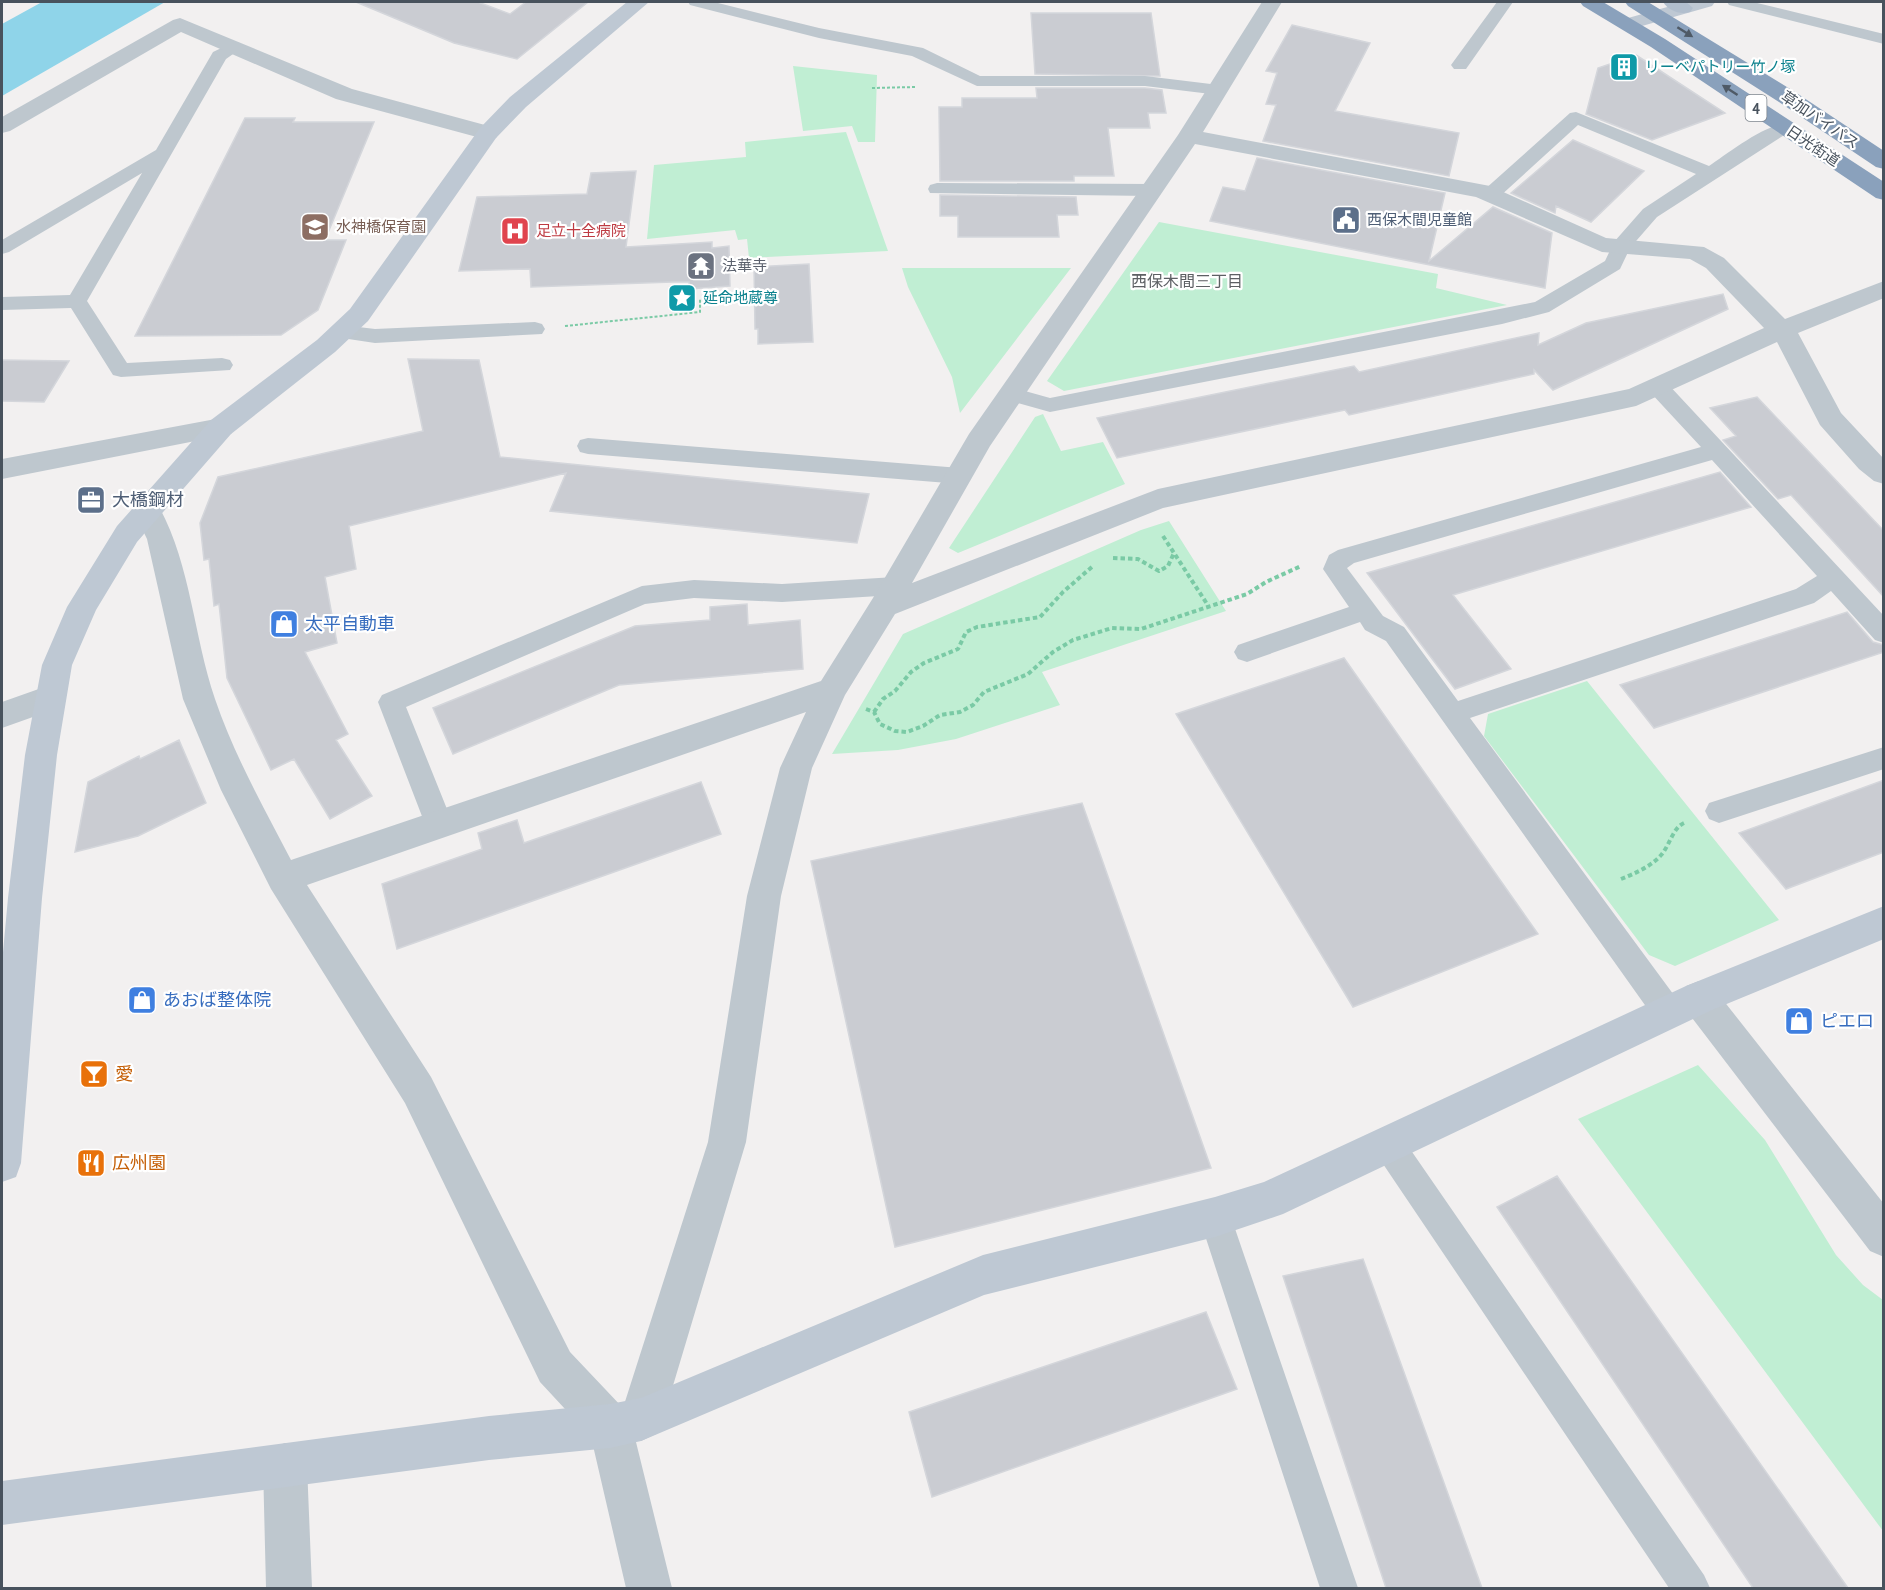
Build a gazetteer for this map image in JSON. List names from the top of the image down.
{
  "streets": {
    "highway": ["4", "草加バイパス", "日光街道"]
  },
  "districts": ["西保木間三丁目"],
  "places": {
    "building": ["リーベパトリー竹ノ塚"],
    "public building": ["西保木間児童館"],
    "school or university": ["水神橋保育園"],
    "hospital": ["足立十全病院"],
    "temple": ["法華寺"],
    "place": ["延命地蔵尊"],
    "office": ["大橋鋼材"],
    "shop": ["太平自動車", "あおば整体院", "ピエロ"],
    "bar": ["愛"],
    "restaurant": ["広州園"]
  }
}
